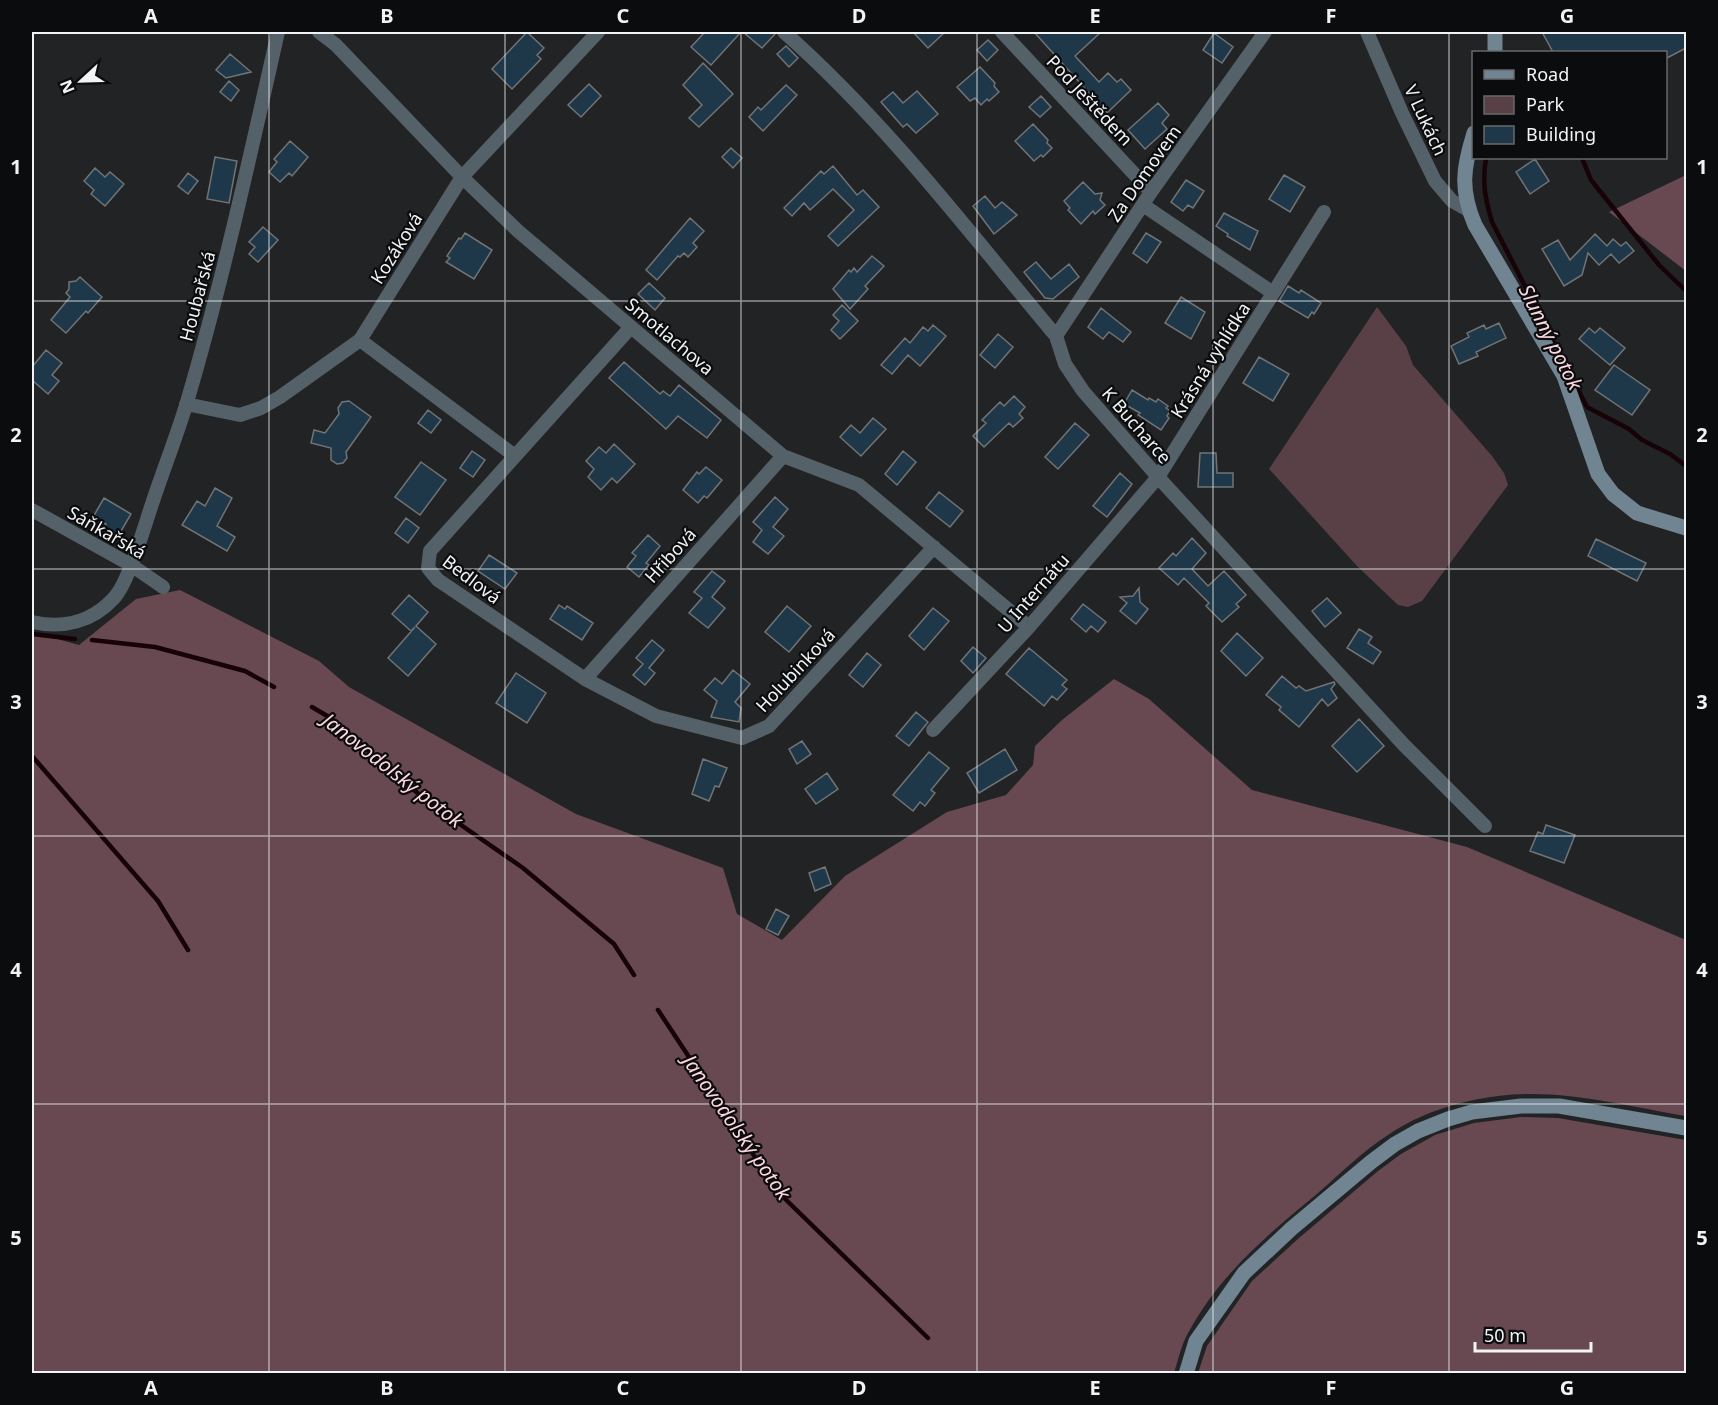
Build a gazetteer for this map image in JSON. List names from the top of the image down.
{
  "streets": {
    "street": [
      "Pod Ještědem",
      "V Lukách",
      "Za Domovem",
      "Kozáková",
      "Houbařská",
      "Smotlachova",
      "Krásná vyhlídka",
      "K Bucharce",
      "Sáňkařská",
      "Hřibová",
      "Bedlová",
      "U Internátu",
      "Holubinková"
    ]
  },
  "crossings": [
    ["Pod Ještědem", "Za Domovem"],
    ["Za Domovem", "Krásná vyhlídka"],
    ["Za Domovem", "K Bucharce"],
    ["Kozáková", "Houbařská"],
    ["Kozáková", "Smotlachova"],
    ["Houbařská", "Sáňkařská"],
    ["Smotlachova", "Hřibová"],
    ["Smotlachova", "Bedlová"],
    ["Smotlachova", "U Internátu"],
    ["Smotlachova", "Holubinková"],
    ["Krásná vyhlídka", "K Bucharce"],
    ["Krásná vyhlídka", "U Internátu"],
    ["K Bucharce", "U Internátu"],
    ["Hřibová", "Bedlová"],
    ["Hřibová", "Holubinková"],
    ["Bedlová", "Holubinková"]
  ],
  "water": ["Slunný potok", "Janovodolský potok"],
  "legend": ["Road", "Park", "Building"],
  "scale_bar": "50 m",
  "north": "left",
  "grid": {
    "columns": [
      "A",
      "B",
      "C",
      "D",
      "E",
      "F",
      "G"
    ],
    "rows": [
      "1",
      "2",
      "3",
      "4",
      "5"
    ]
  }
}
